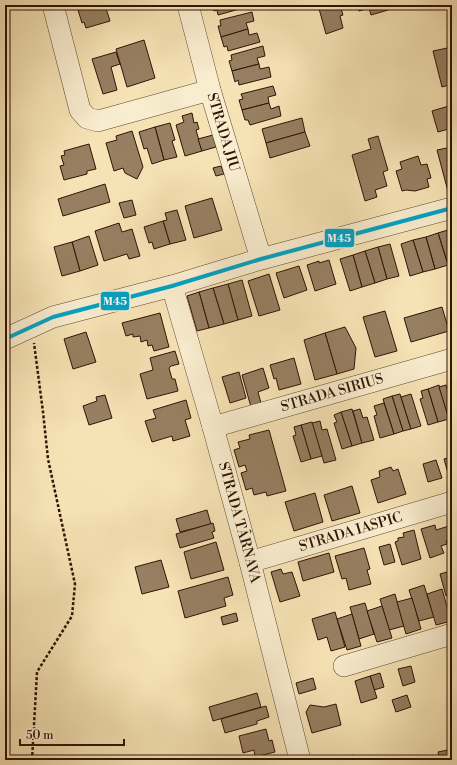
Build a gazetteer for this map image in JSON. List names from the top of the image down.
{
  "streets": {
    "street": [
      "STRADA JIU",
      "STRADA SIRIUS",
      "STRADA TÂRNAVA",
      "STRADA IASPIC"
    ]
  },
  "crossings": [
    ["STRADA SIRIUS", "STRADA TÂRNAVA"],
    ["STRADA TÂRNAVA", "STRADA IASPIC"]
  ],
  "lines": ["transit line M45"],
  "scale_bar": "50 m"
}
